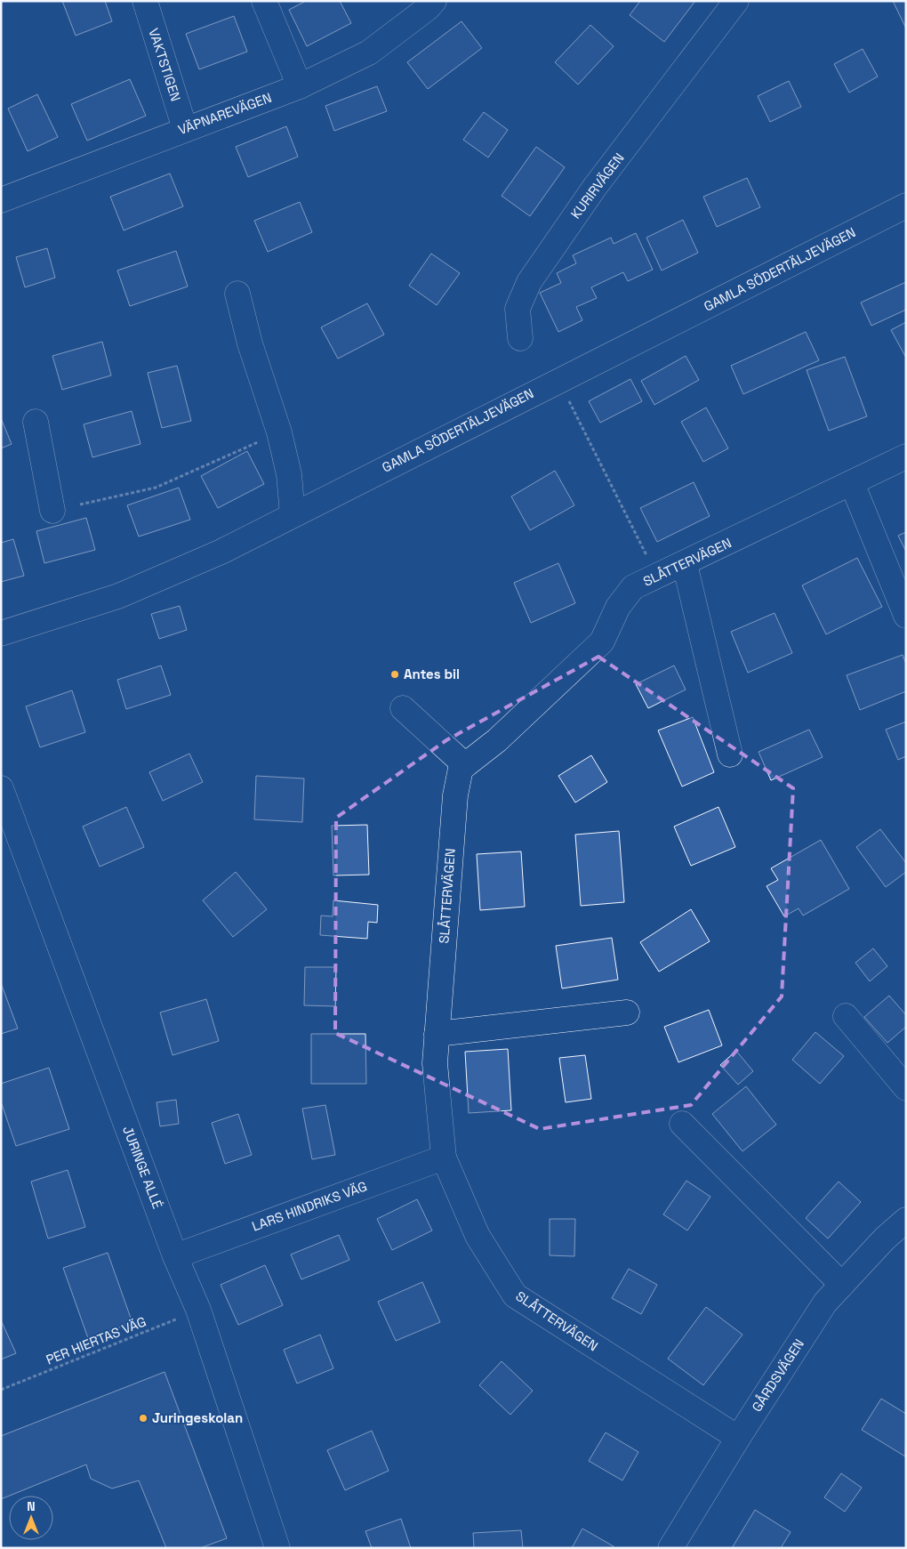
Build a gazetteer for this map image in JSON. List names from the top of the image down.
{
  "streets": {
    "street": [
      "VAKTSTIGEN",
      "VÄPNAREVÄGEN",
      "KURIRVÄGEN",
      "GAMLA SÖDERTÄLJEVÄGEN",
      "SLÅTTERVÄGEN",
      "JURINGE ALLÉ",
      "LARS HINDRIKS VÄG",
      "GÅRDSVÄGEN"
    ],
    "path": ["PER HIERTAS VÄG"]
  },
  "crossings": [
    ["VAKTSTIGEN", "VÄPNAREVÄGEN"],
    ["SLÅTTERVÄGEN", "LARS HINDRIKS VÄG"],
    ["SLÅTTERVÄGEN", "GÅRDSVÄGEN"],
    ["JURINGE ALLÉ", "LARS HINDRIKS VÄG"],
    ["JURINGE ALLÉ", "PER HIERTAS VÄG"]
  ],
  "places": ["Antes bil", "Juringeskolan"],
  "north": "top"
}
